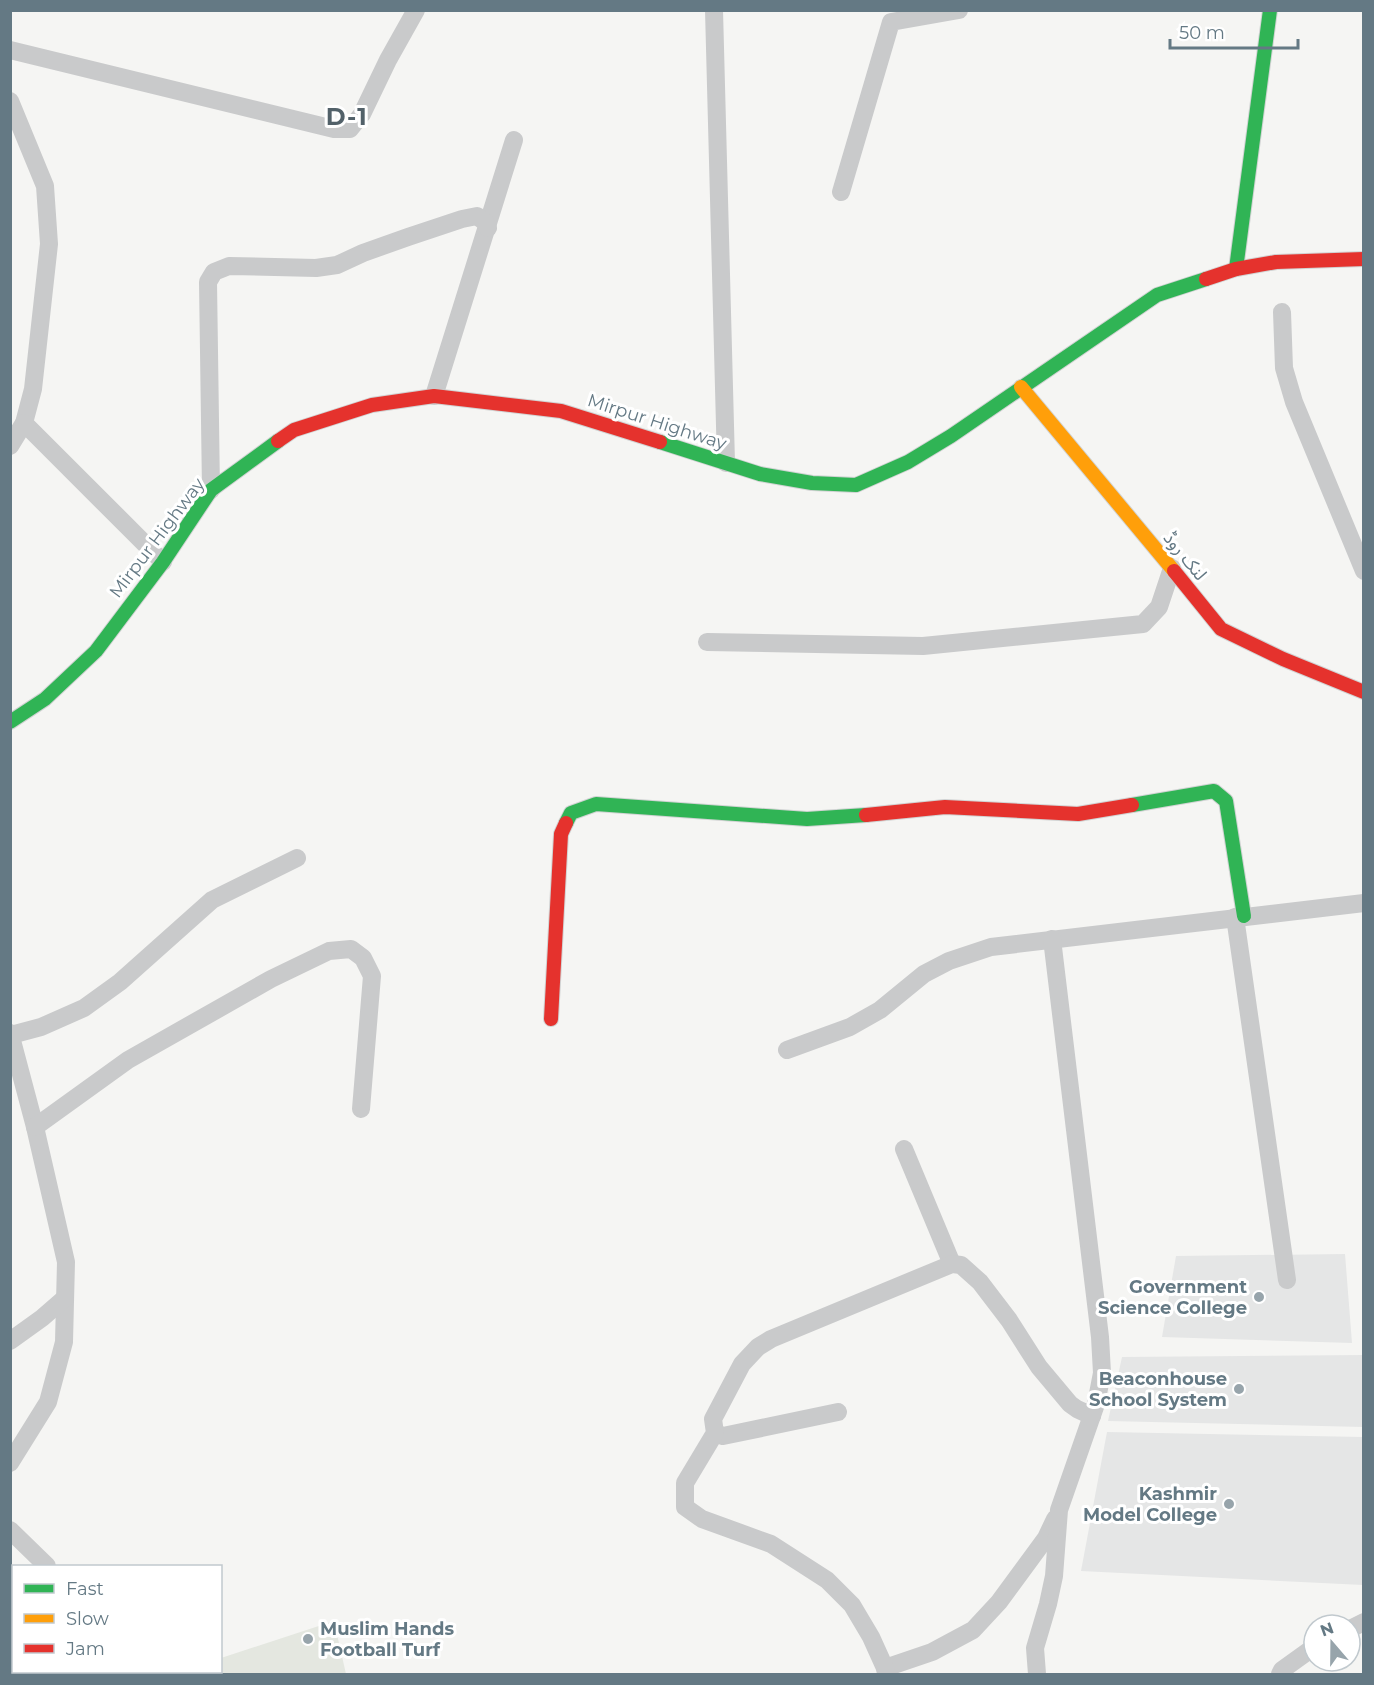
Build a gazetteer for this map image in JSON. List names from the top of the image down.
{
  "streets": {
    "main road": ["Mirpur Highway", "لنک روڈ"]
  },
  "crossings": [
    ["Mirpur Highway", "لنک روڈ"]
  ],
  "districts": ["D-1"],
  "places": [
    "Government Science College",
    "Beaconhouse School System",
    "Kashmir Model College",
    "Muslim Hands Football Turf"
  ],
  "legend": ["Fast", "Slow", "Jam"],
  "scale_bar": "50 m",
  "north": "top"
}
